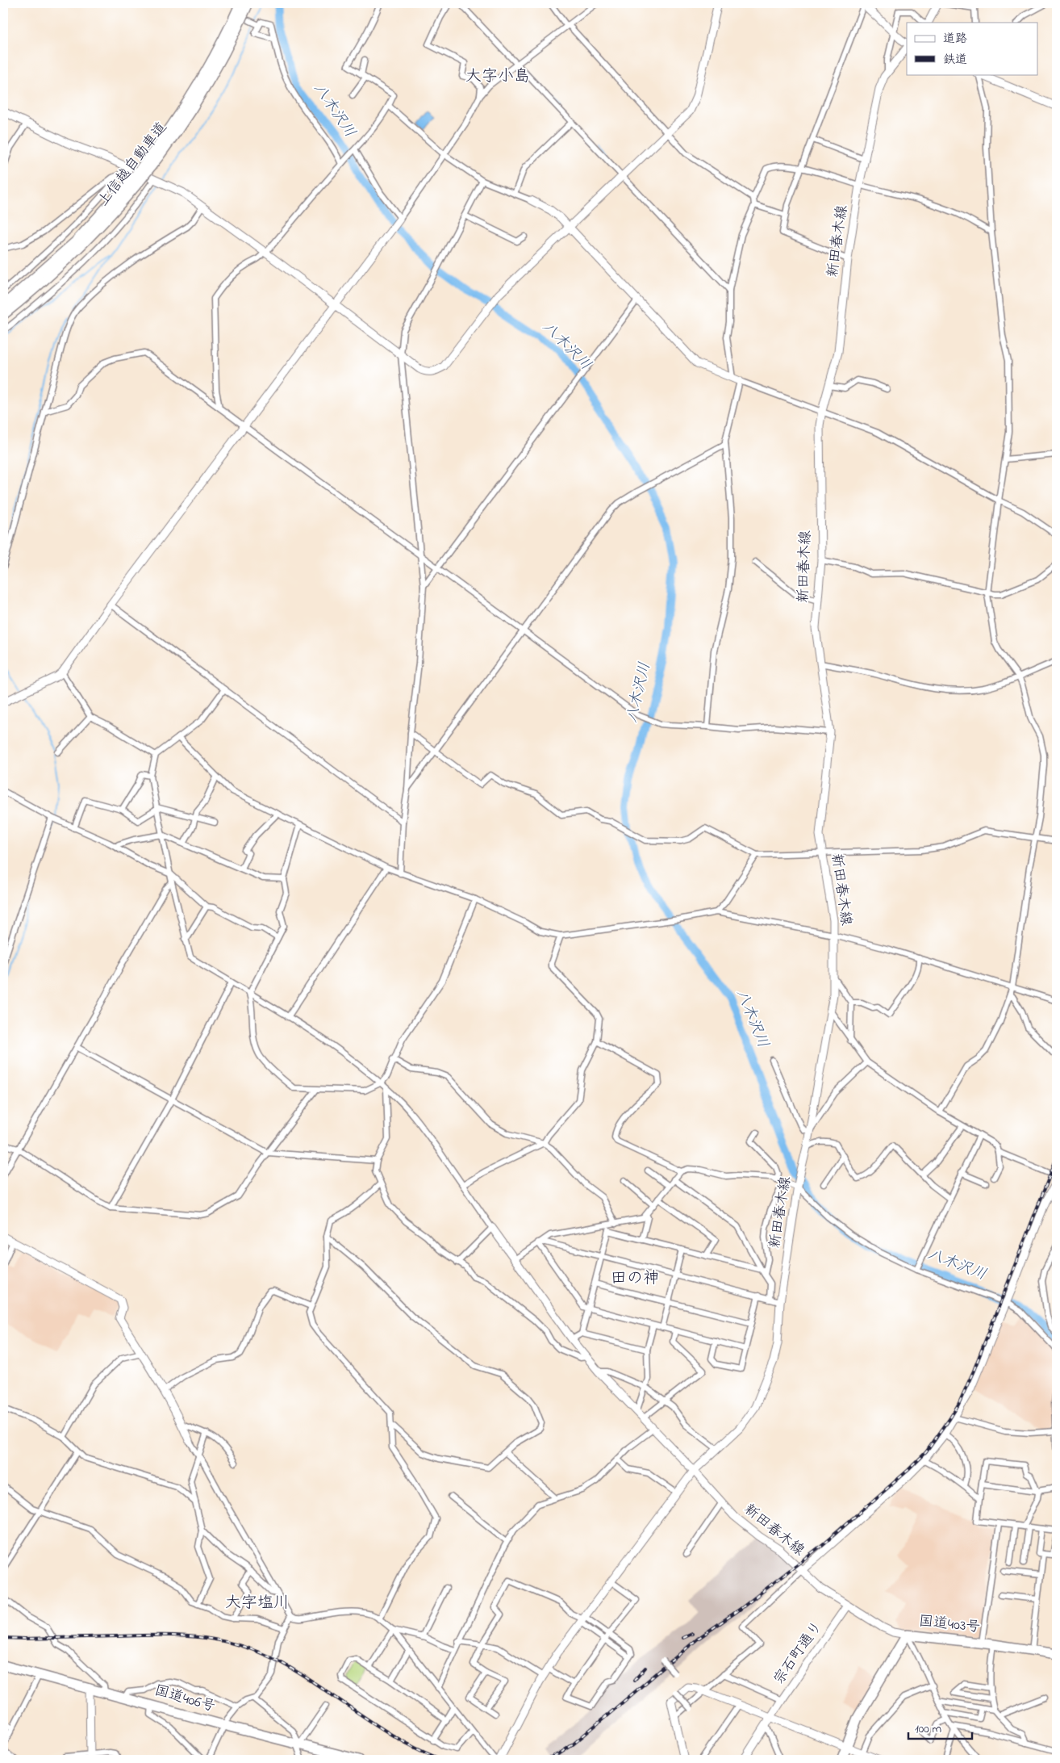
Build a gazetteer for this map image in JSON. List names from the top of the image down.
{
  "streets": {
    "highway": ["上信越自動車道", "国道403号", "国道406号"],
    "street": ["新田春木線", "宗石町通り"]
  },
  "crossings": [
    ["新田春木線", "国道403号"],
    ["新田春木線", "宗石町通り"]
  ],
  "districts": ["大字小島", "田の神", "大字塩川"],
  "water": ["八木沢川"],
  "legend": ["道路", "鉄道"],
  "scale_bar": "100 m"
}
